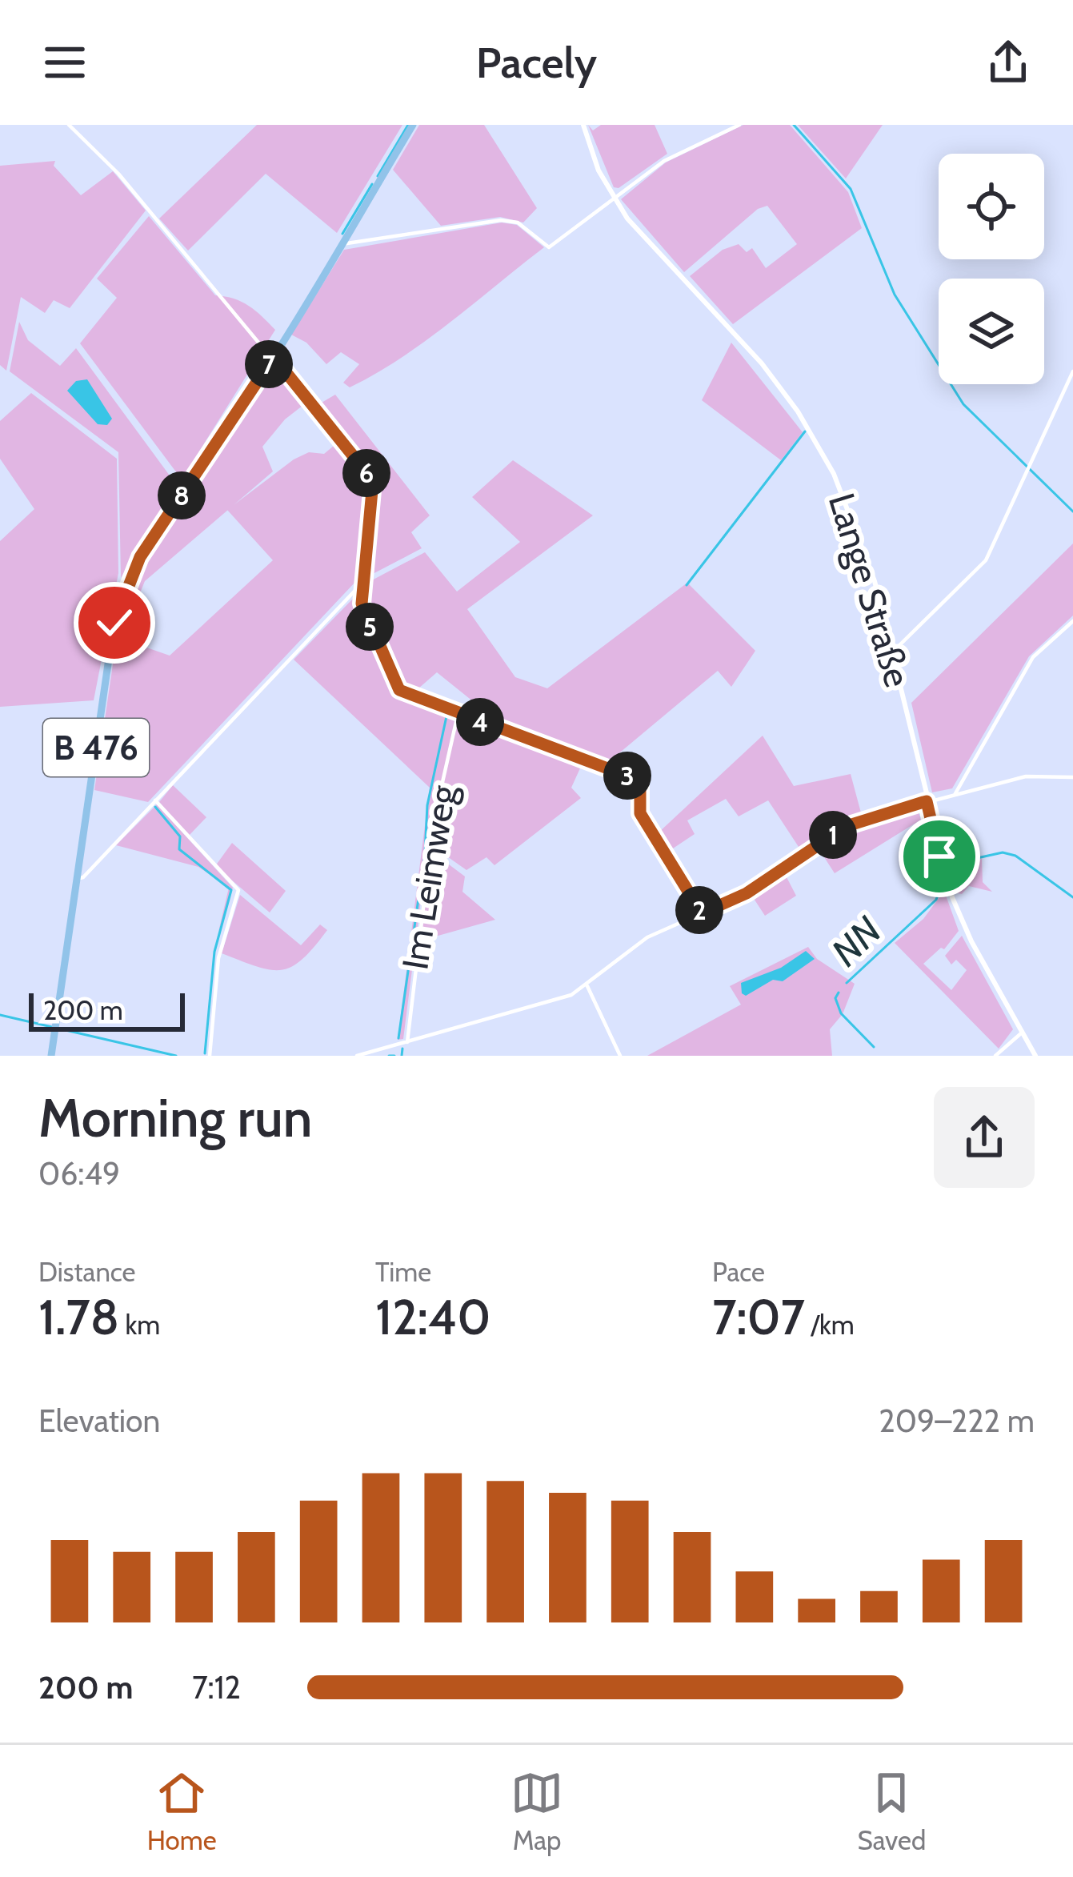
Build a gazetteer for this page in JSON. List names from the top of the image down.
{
  "streets": {
    "main road": ["B 476"],
    "street": ["Lange Straße", "Im Leimweg"]
  },
  "water": ["NN"],
  "scale_bar": "200 m",
  "page": {
    "header": "Pacely",
    "pins": [
      "7",
      "6",
      "8",
      "5",
      "4",
      "3",
      "1",
      "2"
    ],
    "scale": "200 m",
    "heading": ["Morning run", "06:49"],
    "stats": [
      ["Distance", "1.78 km"],
      ["Time", "12:40"],
      ["Pace", "7:07 /km"]
    ],
    "chart": ["Elevation", "209–222 m"],
    "list": [
      {
        "name": "200 m",
        "note": "7:12"
      }
    ],
    "tabs": ["Home", "Map", "Saved"]
  }
}
